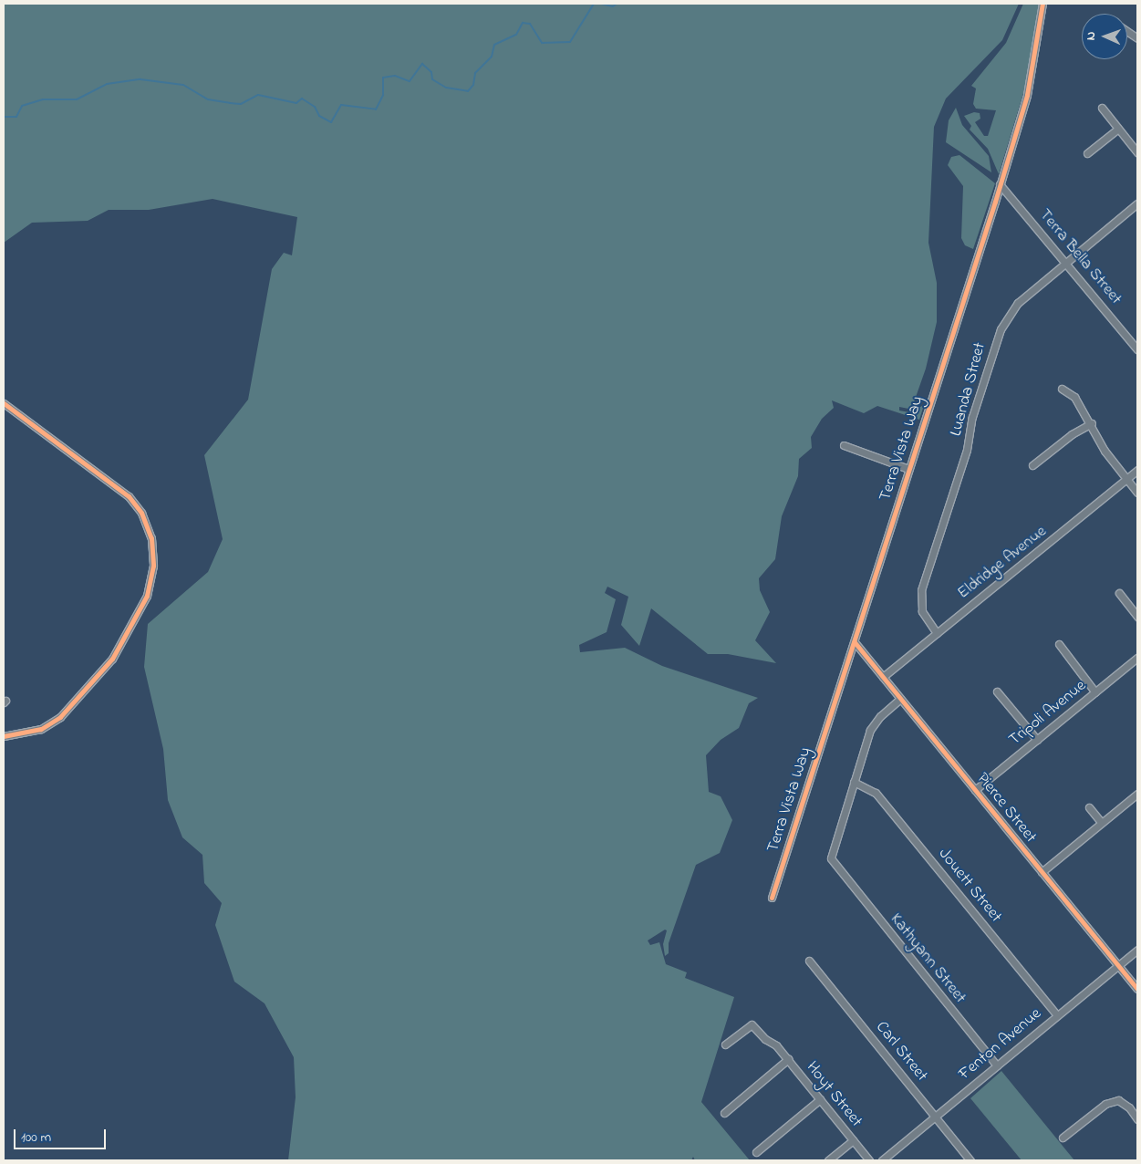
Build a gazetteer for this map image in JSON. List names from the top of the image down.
{
  "streets": {
    "street": [
      "Terra Bella Street",
      "Luanda Street",
      "Terra Vista Way",
      "Eldridge Avenue",
      "Tripoli Avenue",
      "Pierce Street",
      "Jouett Street",
      "Kathyann Street",
      "Fenton Avenue",
      "Carl Street",
      "Hoyt Street"
    ]
  },
  "crossings": [
    ["Terra Bella Street", "Luanda Street"],
    ["Terra Bella Street", "Terra Vista Way"],
    ["Luanda Street", "Eldridge Avenue"],
    ["Terra Vista Way", "Pierce Street"],
    ["Eldridge Avenue", "Pierce Street"],
    ["Tripoli Avenue", "Pierce Street"],
    ["Pierce Street", "Fenton Avenue"],
    ["Jouett Street", "Kathyann Street"],
    ["Jouett Street", "Fenton Avenue"],
    ["Kathyann Street", "Fenton Avenue"],
    ["Fenton Avenue", "Carl Street"]
  ],
  "scale_bar": "100 m",
  "north": "left"
}
